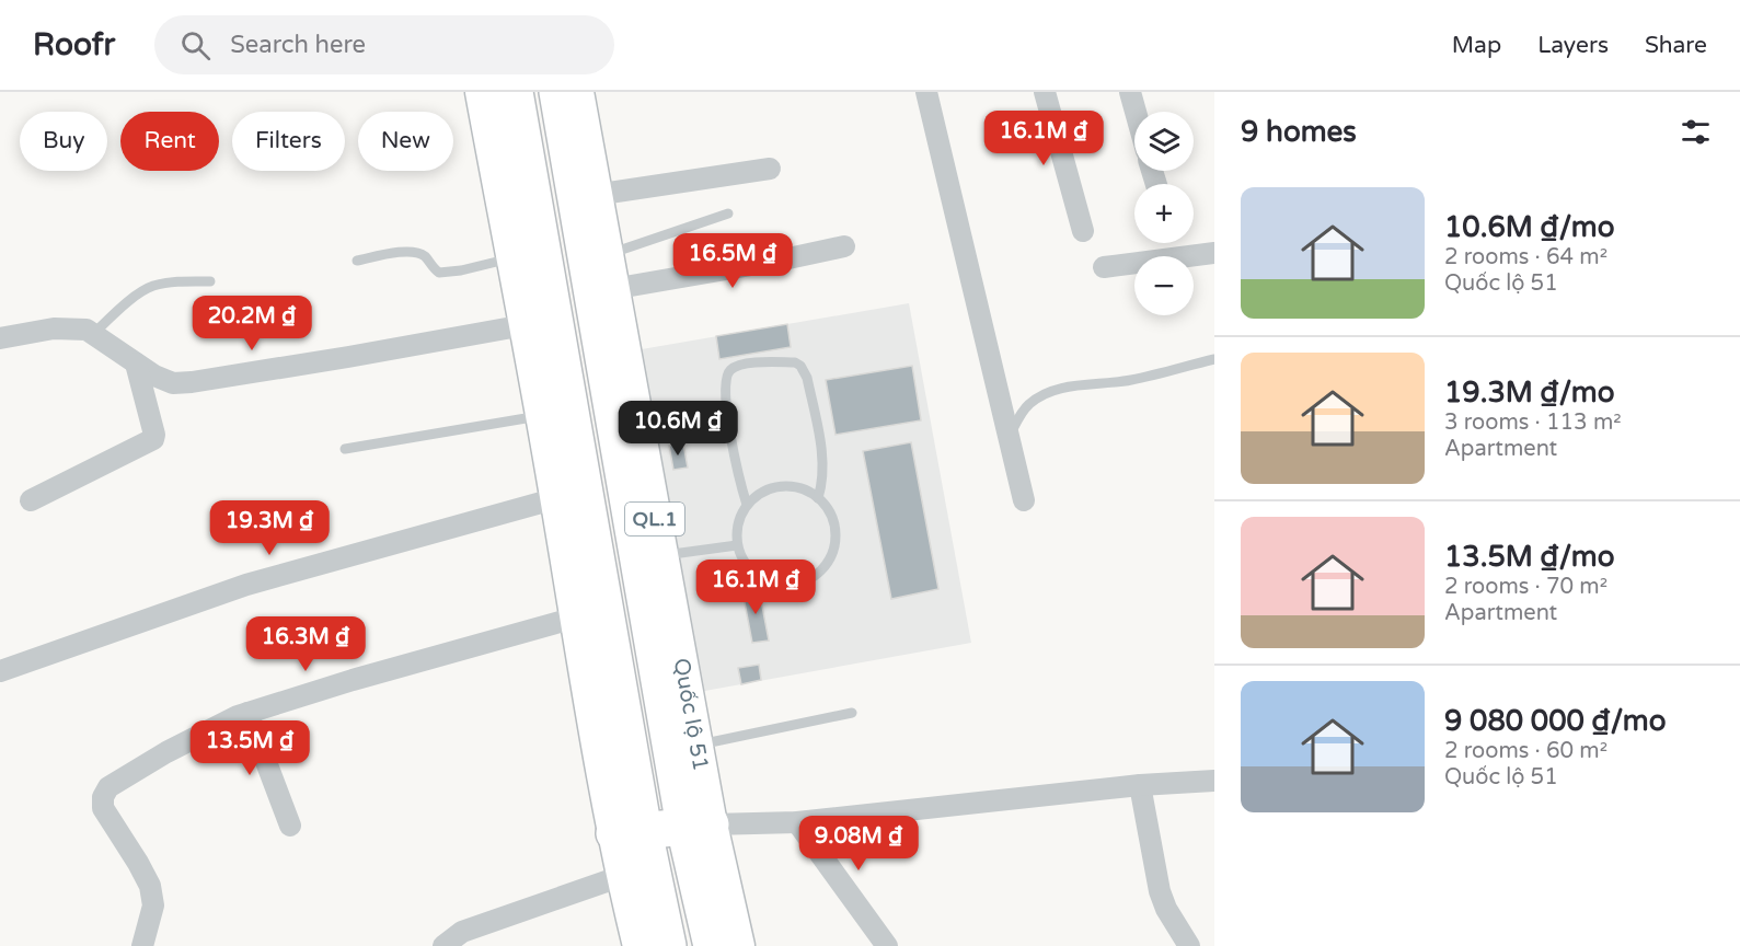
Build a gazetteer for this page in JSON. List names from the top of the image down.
{
  "streets": {
    "highway": ["QL.1", "Quốc lộ 51"]
  },
  "page": {
    "header": "Roofr",
    "search": "Search here",
    "nav": ["Map", "Layers", "Share"],
    "heading": "9 homes",
    "price": [
      "16.1M ₫",
      "16.5M ₫",
      "20.2M ₫",
      "10.6M ₫",
      "19.3M ₫",
      "16.1M ₫",
      "16.3M ₫",
      "13.5M ₫",
      "9.08M ₫"
    ],
    "map_buttons": ["+", "−"],
    "chip": [
      "Buy",
      "Rent",
      "Filters",
      "New"
    ],
    "list": [
      {
        "name": "10.6M ₫/mo",
        "note": "2 rooms · 64 m² · Quốc lộ 51"
      },
      {
        "name": "19.3M ₫/mo",
        "note": "3 rooms · 113 m² · Apartment"
      },
      {
        "name": "13.5M ₫/mo",
        "note": "2 rooms · 70 m² · Apartment"
      },
      {
        "name": "9 080 000 ₫/mo",
        "note": "2 rooms · 60 m² · Quốc lộ 51"
      }
    ]
  }
}
